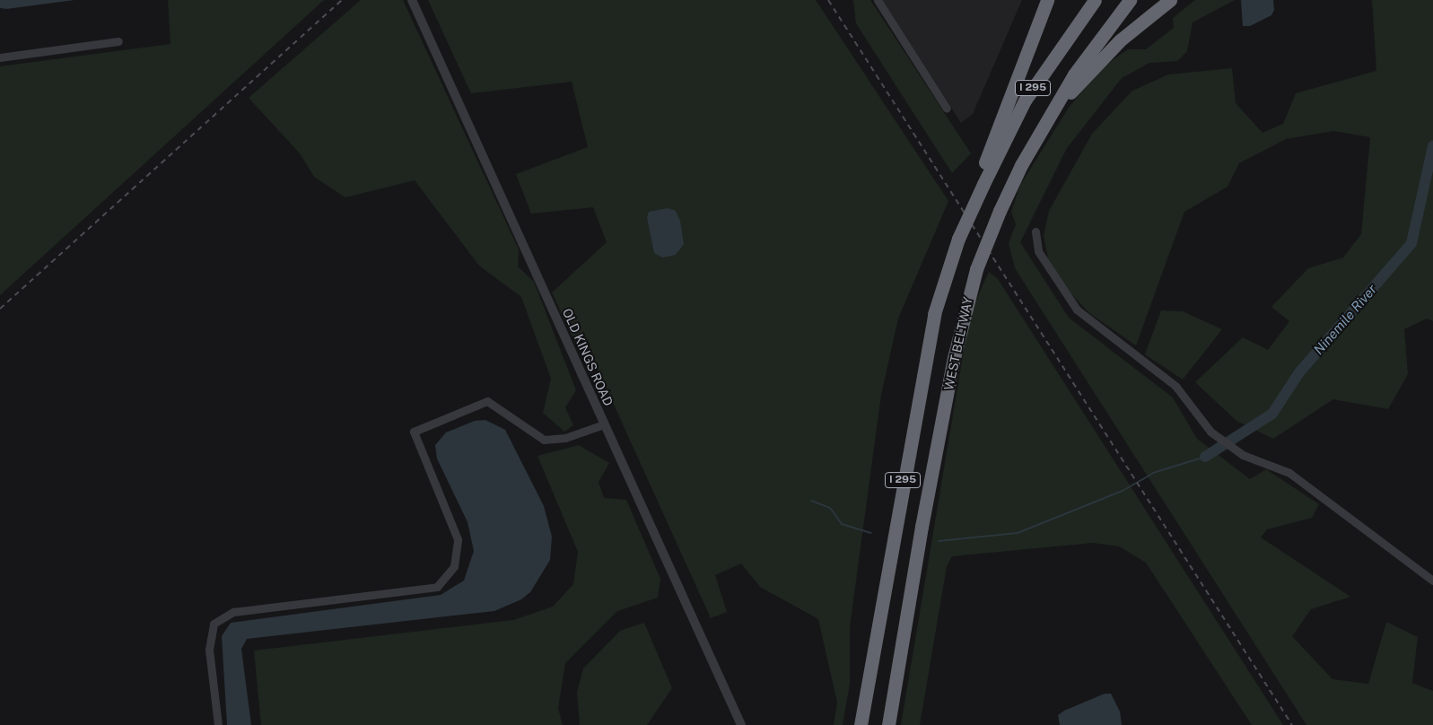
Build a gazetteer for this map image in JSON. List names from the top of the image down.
{
  "streets": {
    "highway": ["I 295", "WEST BELTWAY"],
    "street": ["OLD KINGS ROAD"]
  },
  "water": ["Ninemile River"]
}
